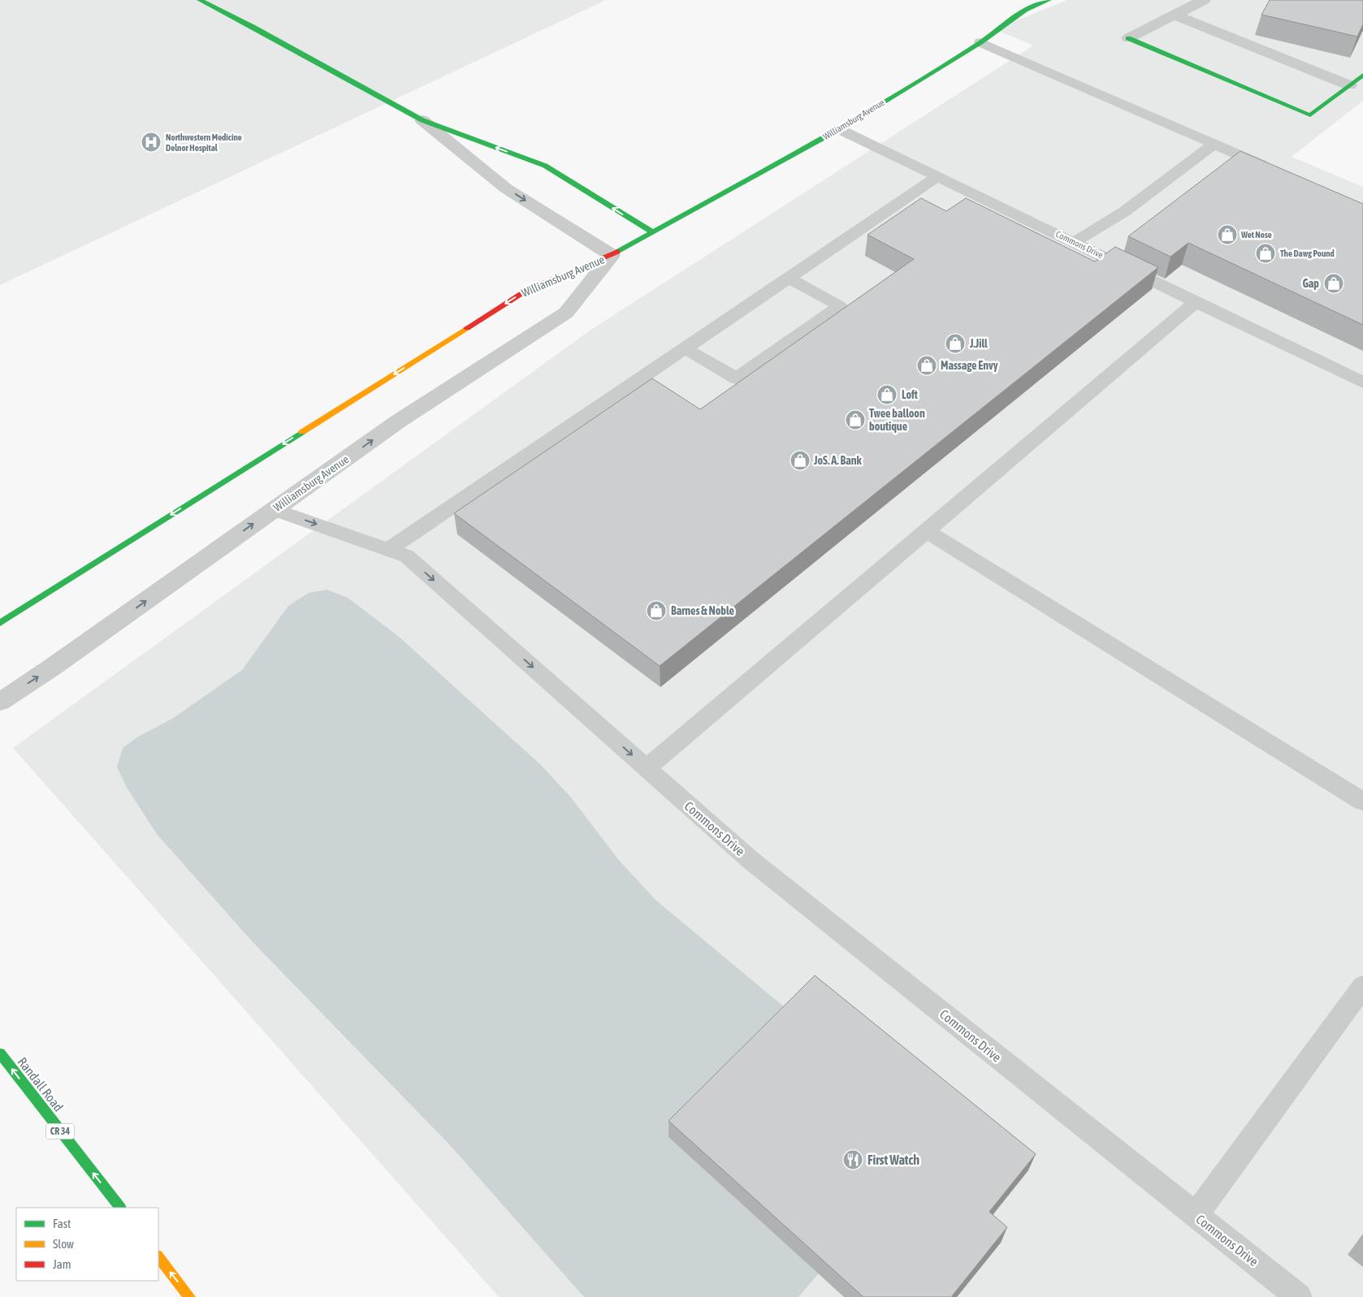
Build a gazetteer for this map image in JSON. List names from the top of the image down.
{
  "streets": {
    "street": ["Williamsburg Avenue", "Randall Road", "CR 34"],
    "lane": ["Commons Drive"]
  },
  "crossings": [
    ["Williamsburg Avenue", "Commons Drive"]
  ],
  "one_way": ["Randall Road"],
  "places": {
    "hospital": ["Northwestern Medicine Delnor Hospital"],
    "shop": [
      "Wet Nose",
      "The Dawg Pound",
      "Gap",
      "J.Jill",
      "Massage Envy",
      "Loft",
      "Twee balloon boutique",
      "JoS. A. Bank",
      "Barnes & Noble"
    ],
    "restaurant": ["First Watch"]
  },
  "legend": ["Fast", "Slow", "Jam"]
}
